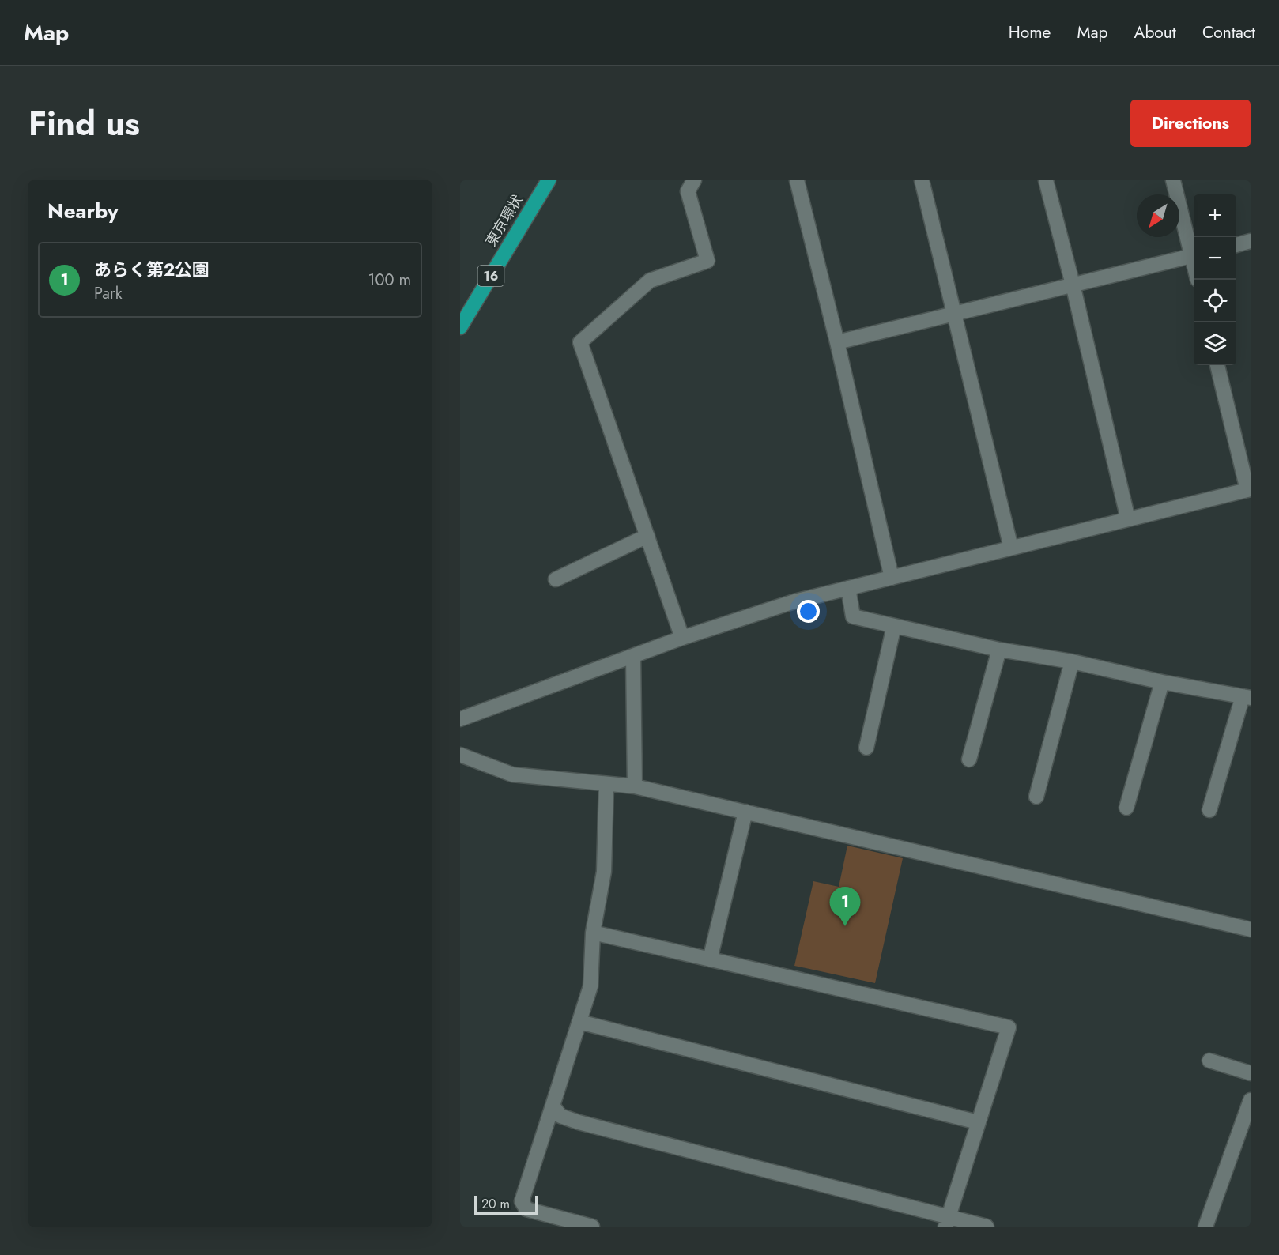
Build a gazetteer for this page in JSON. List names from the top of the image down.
{
  "streets": {
    "highway": ["東京環状", "16"]
  },
  "scale_bar": "20 m",
  "north": "bottom left",
  "page": {
    "header": "Map",
    "nav": [
      "Home",
      "Map",
      "About",
      "Contact"
    ],
    "title": "Find us",
    "buttons": "Directions",
    "heading": "Nearby",
    "map_buttons": ["+", "−"],
    "list": [
      {
        "mark": "1",
        "name": "あらく第２公園",
        "note": "Park",
        "value": "100 m"
      }
    ],
    "pins": "1",
    "scale": "20 m"
  }
}
